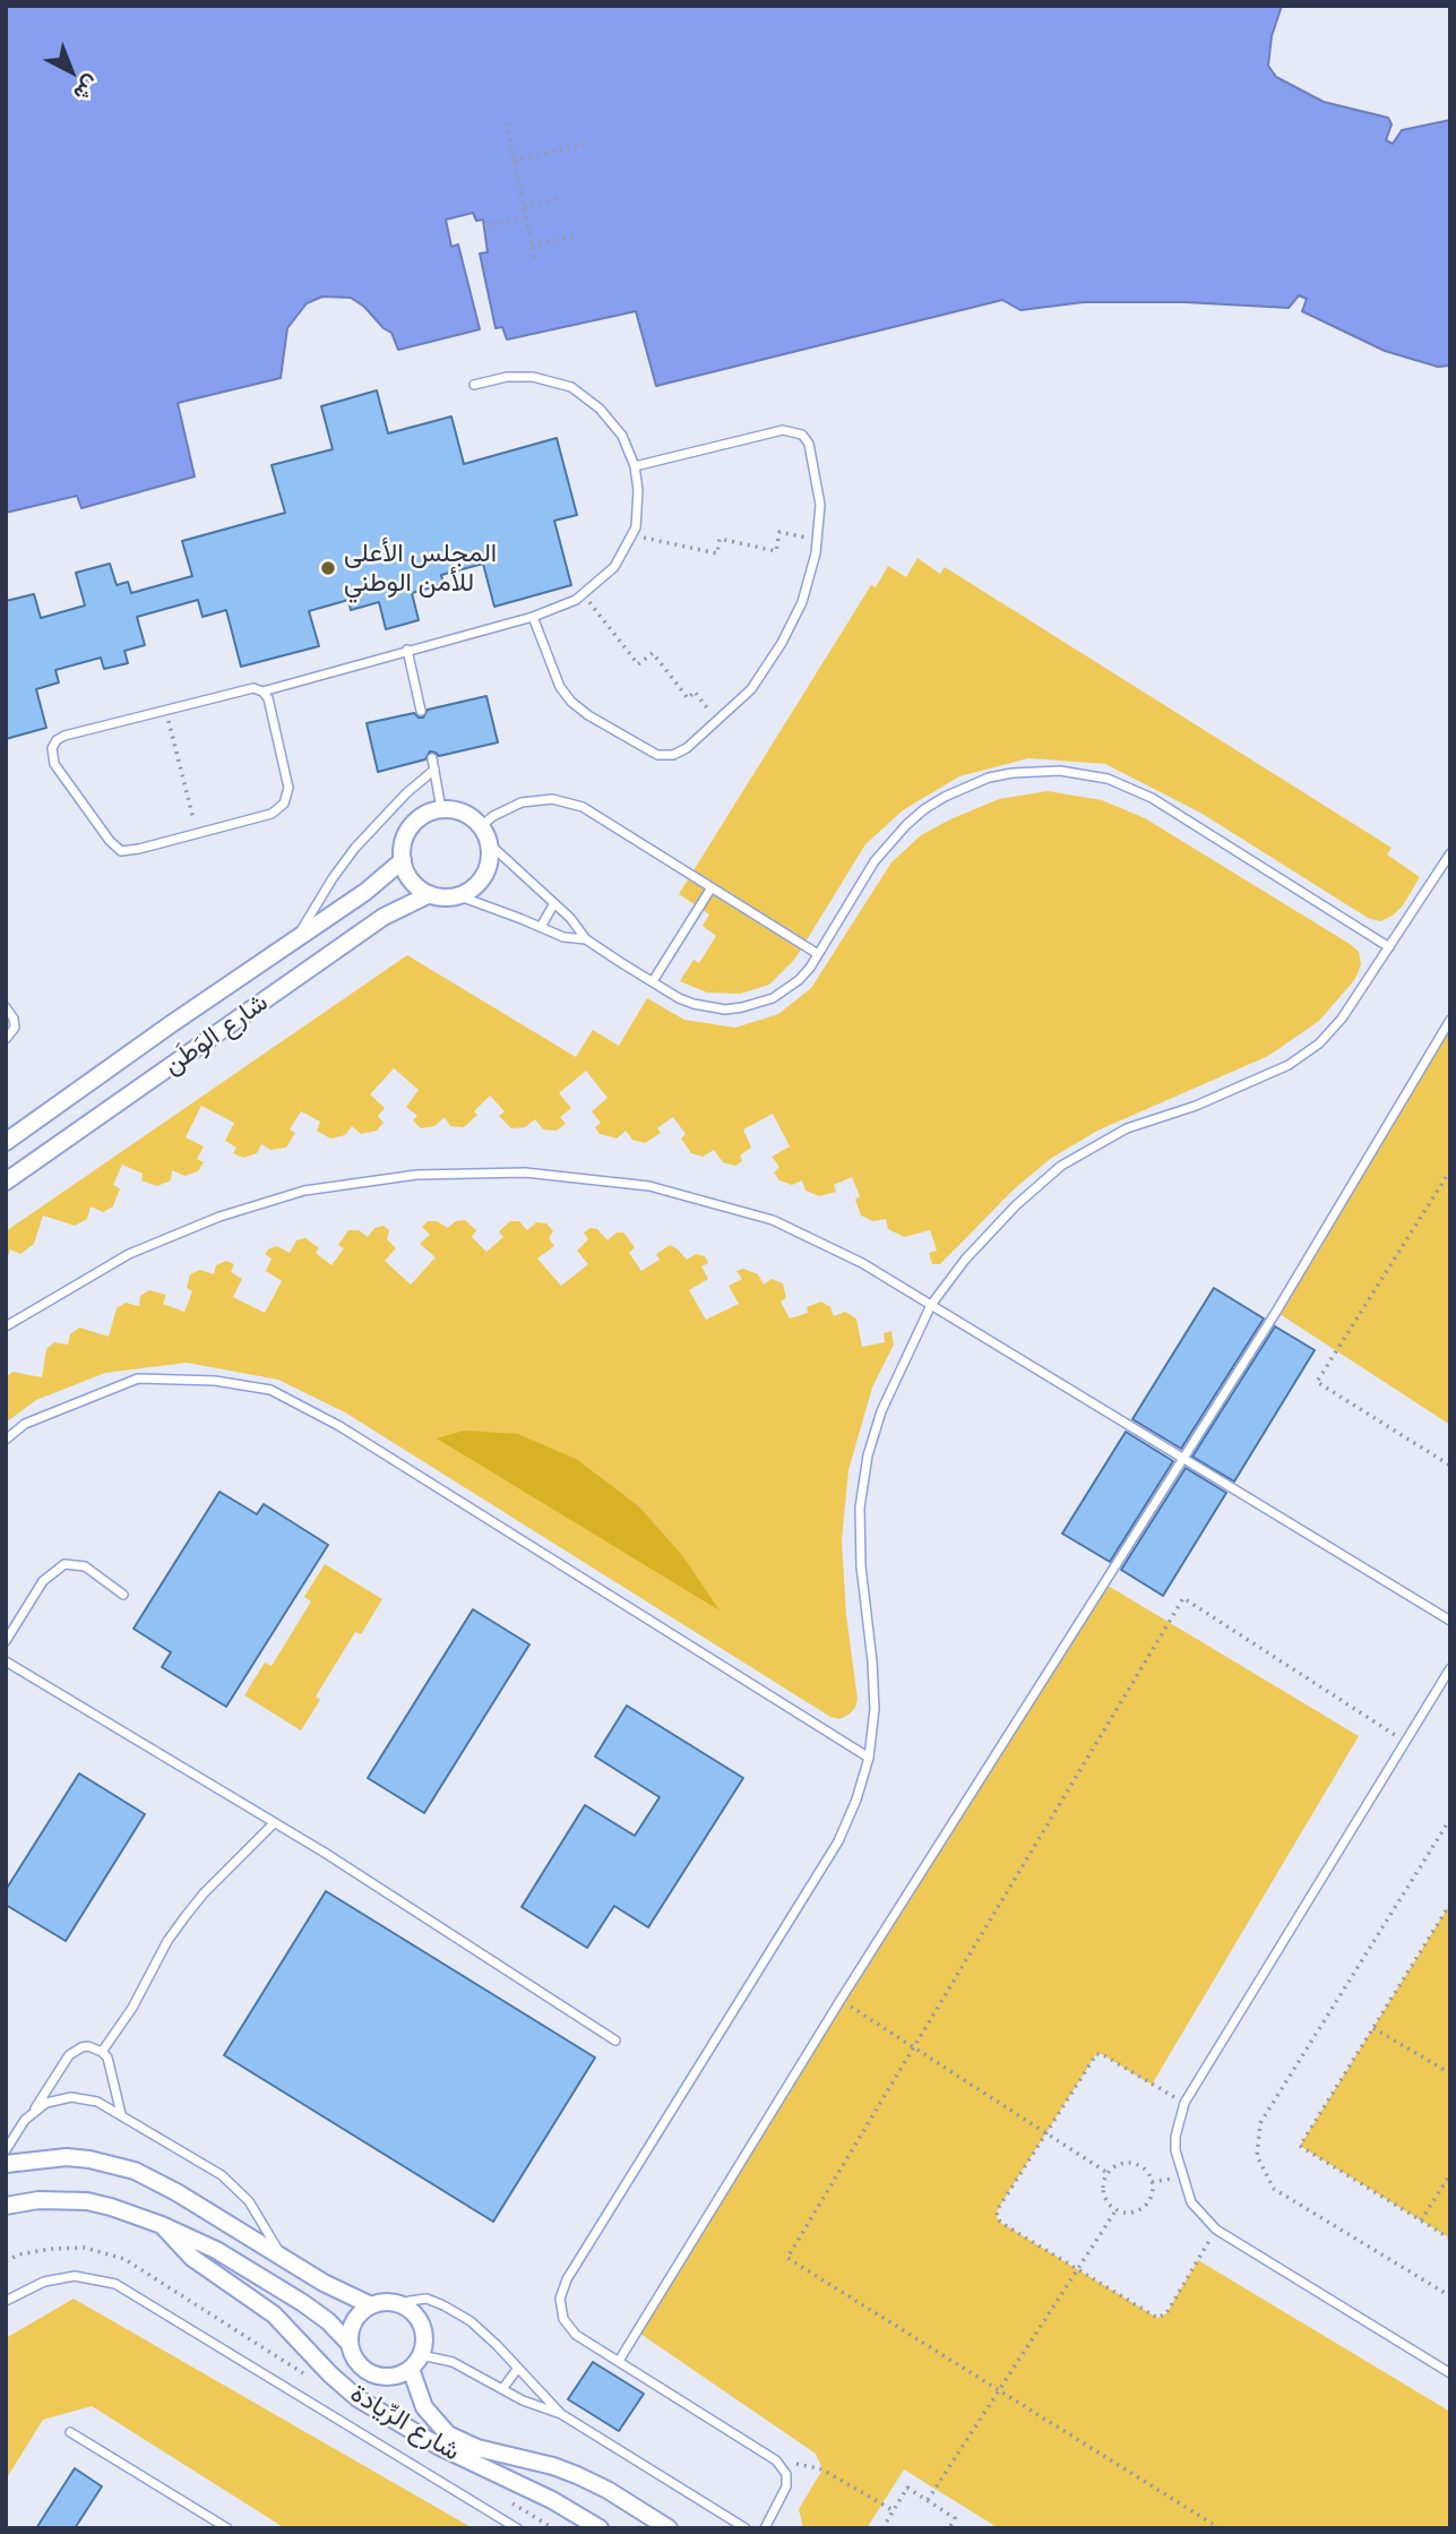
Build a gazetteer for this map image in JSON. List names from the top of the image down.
{
  "streets": {
    "street": ["شارع الوَطَن", "شارع الرِّيادة"]
  },
  "places": ["المجلس الأعلى للأمن الوطني"],
  "north": "bottom right"
}
